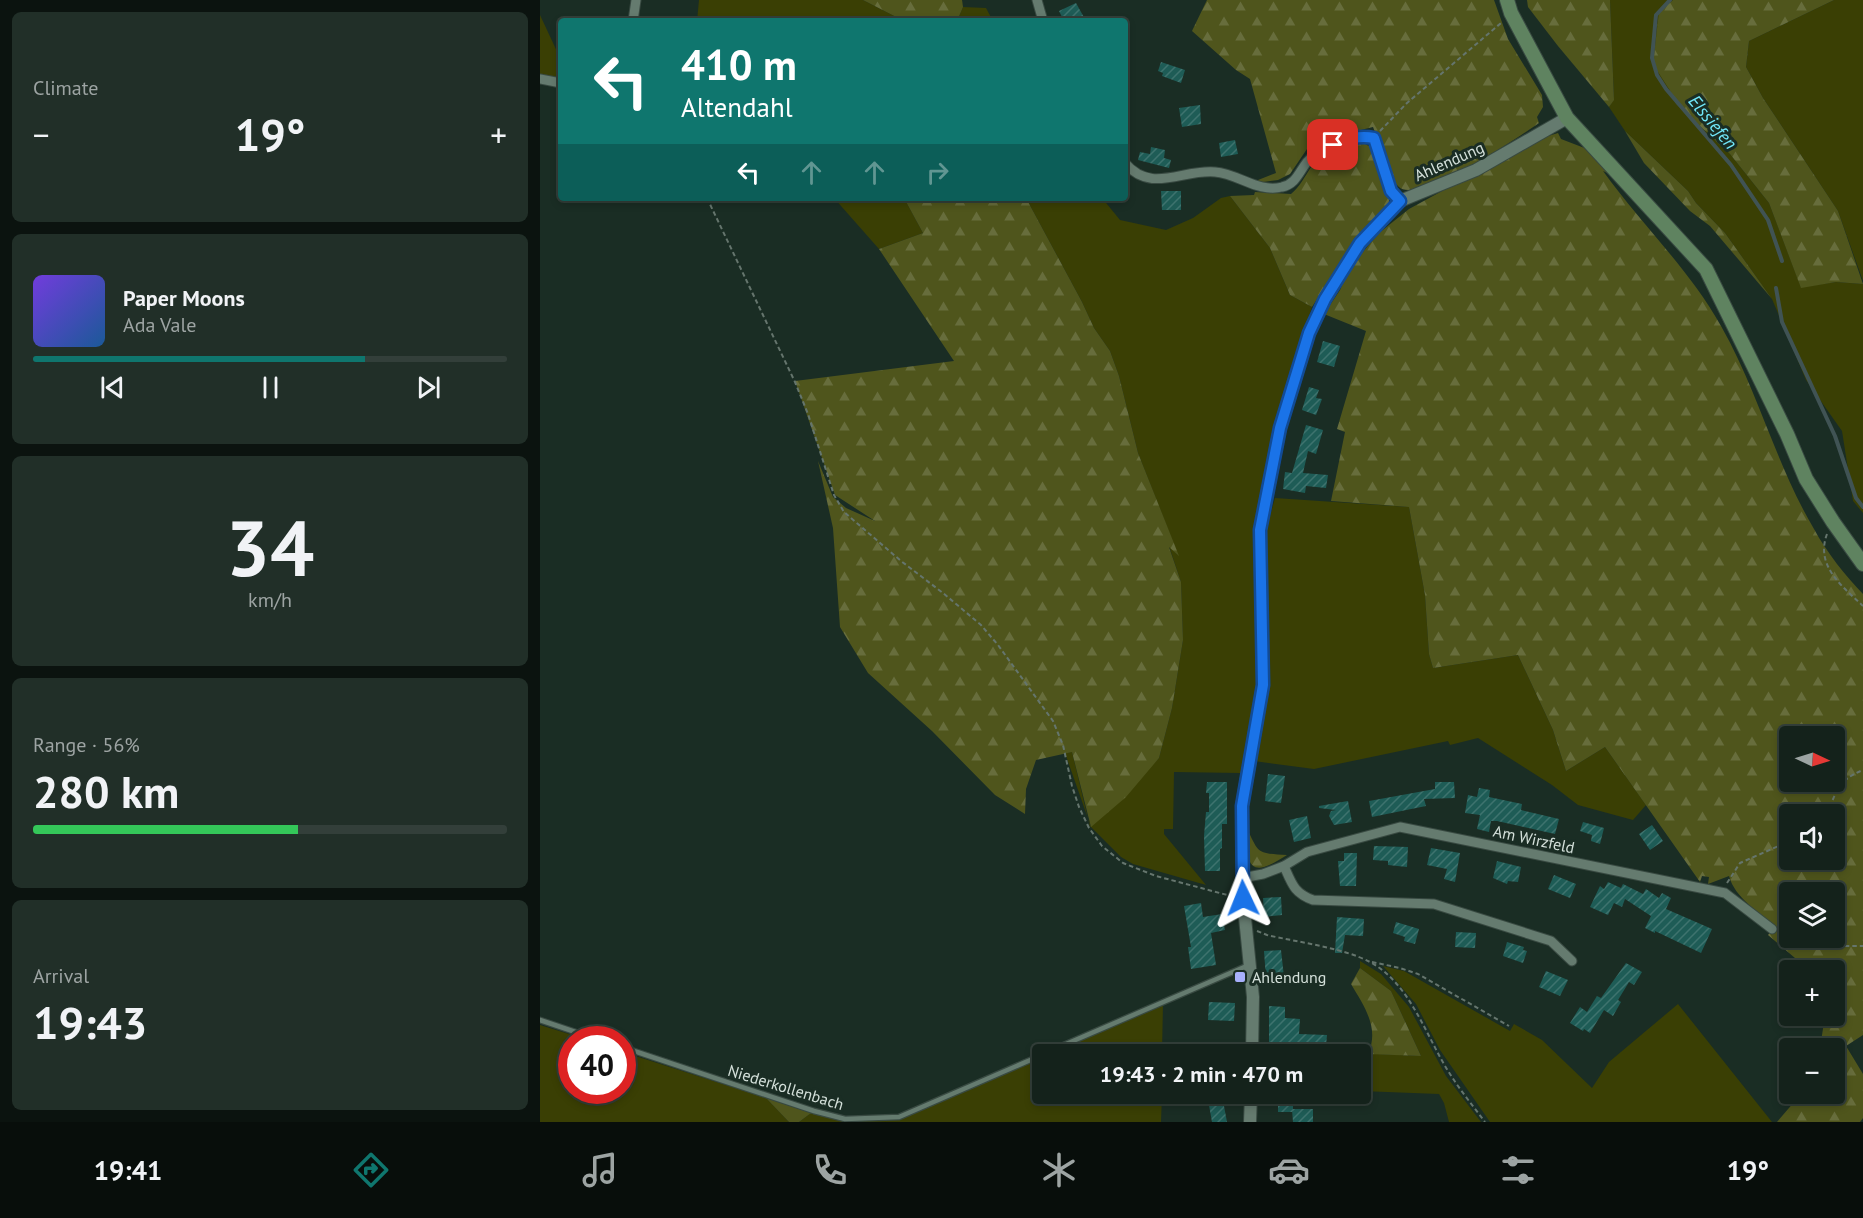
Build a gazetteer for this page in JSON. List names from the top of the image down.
{
  "streets": {
    "street": ["Ahlendung", "Am Wirzfeld"],
    "lane": ["Niederkollenbach"]
  },
  "crossings": [
    ["Ahlendung", "Am Wirzfeld"],
    ["Ahlendung", "Niederkollenbach"]
  ],
  "water": ["Elssiefen"],
  "places": {
    "transit": ["Ahlendung"]
  },
  "north": "right",
  "page": {
    "tile": [
      "Climate",
      ["34", "km/h"],
      ["Range · 56%", "280 km"],
      ["Arrival", "19:43"]
    ],
    "turn": ["410 m", "Altendahl"],
    "heat": ["−", "19°", "+"],
    "song": ["Paper Moons", "Ada Vale"],
    "map_buttons": ["+", "−"],
    "limit": "40",
    "trip": "19:43 · 2 min · 470 m",
    "tabs": ["19:41", "19°"]
  }
}
